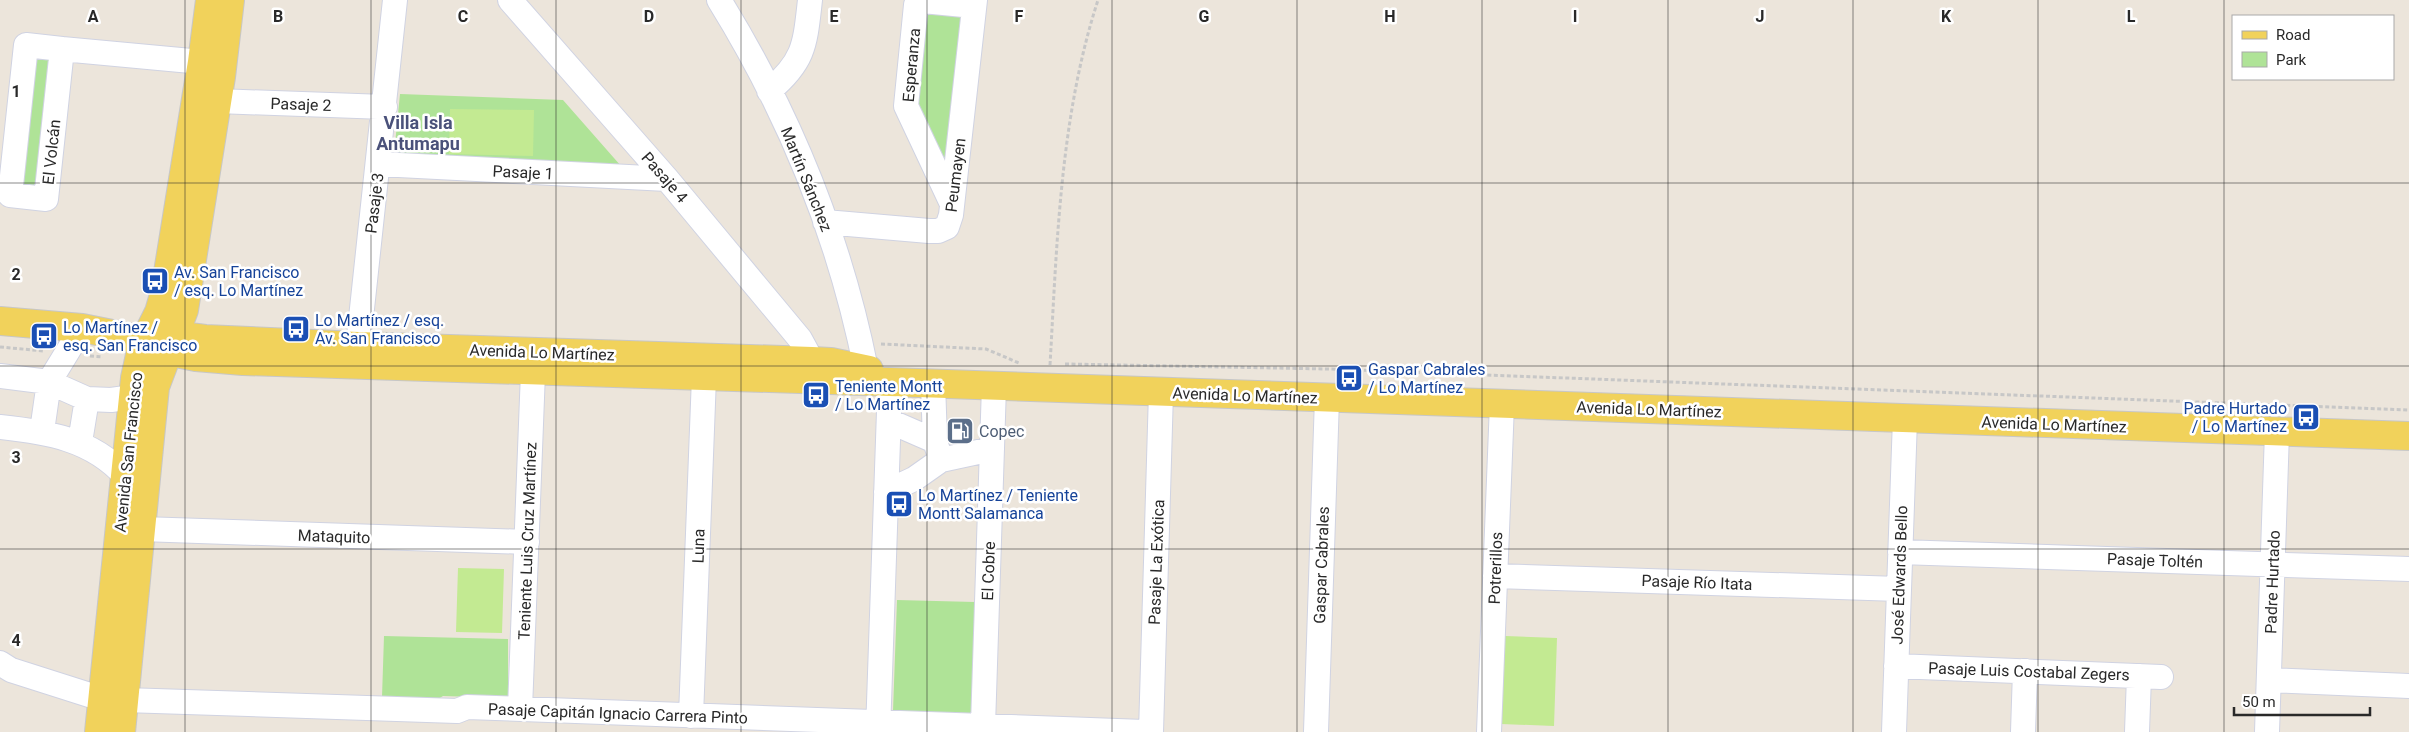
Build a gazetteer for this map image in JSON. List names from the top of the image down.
{
  "streets": {
    "main road": ["Avenida Lo Martínez", "Avenida San Francisco"],
    "street": [
      "Esperanza",
      "Pasaje 2",
      "El Volcán",
      "Pasaje 1",
      "Peumayen",
      "Pasaje 4",
      "Martín Sánchez",
      "Pasaje 3",
      "Mataquito",
      "Teniente Luis Cruz Martínez",
      "Luna",
      "Pasaje Toltén",
      "Pasaje La Exótica",
      "Gaspar Cabrales",
      "Potrerillos",
      "El Cobre",
      "José Edwards Bello",
      "Pasaje Río Itata",
      "Padre Hurtado",
      "Pasaje Luis Costabal Zegers",
      "Pasaje Capitán Ignacio Carrera Pinto"
    ]
  },
  "crossings": [
    ["Esperanza", "Peumayen"],
    ["Pasaje 2", "Pasaje 3"],
    ["Pasaje 2", "Avenida San Francisco"],
    ["El Volcán", "Avenida San Francisco"],
    ["Pasaje 1", "Pasaje 4"],
    ["Pasaje 1", "Pasaje 3"],
    ["Peumayen", "Martín Sánchez"],
    ["Pasaje 4", "Avenida Lo Martínez"],
    ["Martín Sánchez", "Avenida Lo Martínez"],
    ["Pasaje 3", "Avenida Lo Martínez"],
    ["Avenida Lo Martínez", "Avenida San Francisco"],
    ["Avenida Lo Martínez", "Teniente Luis Cruz Martínez"],
    ["Avenida Lo Martínez", "Luna"],
    ["Avenida Lo Martínez", "Pasaje La Exótica"],
    ["Avenida Lo Martínez", "Gaspar Cabrales"],
    ["Avenida Lo Martínez", "Potrerillos"],
    ["Avenida Lo Martínez", "El Cobre"],
    ["Avenida Lo Martínez", "José Edwards Bello"],
    ["Avenida Lo Martínez", "Padre Hurtado"],
    ["Avenida San Francisco", "Mataquito"],
    ["Avenida San Francisco", "Pasaje Capitán Ignacio Carrera Pinto"],
    ["Mataquito", "Teniente Luis Cruz Martínez"],
    ["Teniente Luis Cruz Martínez", "Pasaje Capitán Ignacio Carrera Pinto"],
    ["Luna", "Pasaje Capitán Ignacio Carrera Pinto"],
    ["Pasaje Toltén", "José Edwards Bello"],
    ["Pasaje Toltén", "Padre Hurtado"],
    ["Potrerillos", "Pasaje Río Itata"],
    ["El Cobre", "Pasaje Capitán Ignacio Carrera Pinto"],
    ["José Edwards Bello", "Pasaje Río Itata"],
    ["José Edwards Bello", "Pasaje Luis Costabal Zegers"]
  ],
  "districts": ["Villa Isla Antumapu"],
  "places": {
    "bus stop": [
      "Av. San Francisco / esq. Lo Martínez",
      "Lo Martínez / esq. Av. San Francisco",
      "Lo Martínez / esq. San Francisco",
      "Gaspar Cabrales / Lo Martínez",
      "Teniente Montt / Lo Martínez",
      "Padre Hurtado / Lo Martínez",
      "Lo Martínez / Teniente Montt Salamanca"
    ],
    "fuel station": ["Copec"]
  },
  "legend": ["Road", "Park"],
  "scale_bar": "50 m",
  "grid": {
    "columns": [
      "A",
      "B",
      "C",
      "D",
      "E",
      "F",
      "G",
      "H",
      "I",
      "J",
      "K",
      "L"
    ],
    "rows": [
      "1",
      "2",
      "3",
      "4"
    ]
  }
}
